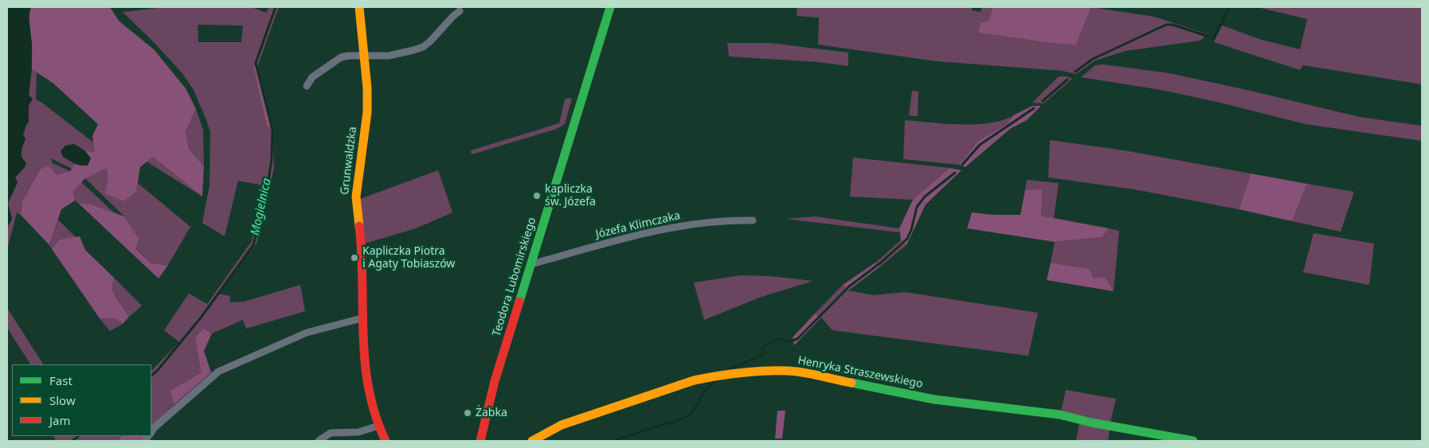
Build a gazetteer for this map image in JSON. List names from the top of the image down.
{
  "streets": {
    "main road": ["Grunwaldzka", "Teodora Lubomirskiego", "Henryka Straszewskiego"],
    "street": ["Józefa Klimczaka"]
  },
  "crossings": [
    ["Józefa Klimczaka", "Teodora Lubomirskiego"]
  ],
  "water": ["Mogielnica"],
  "places": ["kapliczka św. Józefa", "Kapliczka Piotra i Agaty Tobiaszów", "Żabka"],
  "legend": ["Fast", "Slow", "Jam"]
}
